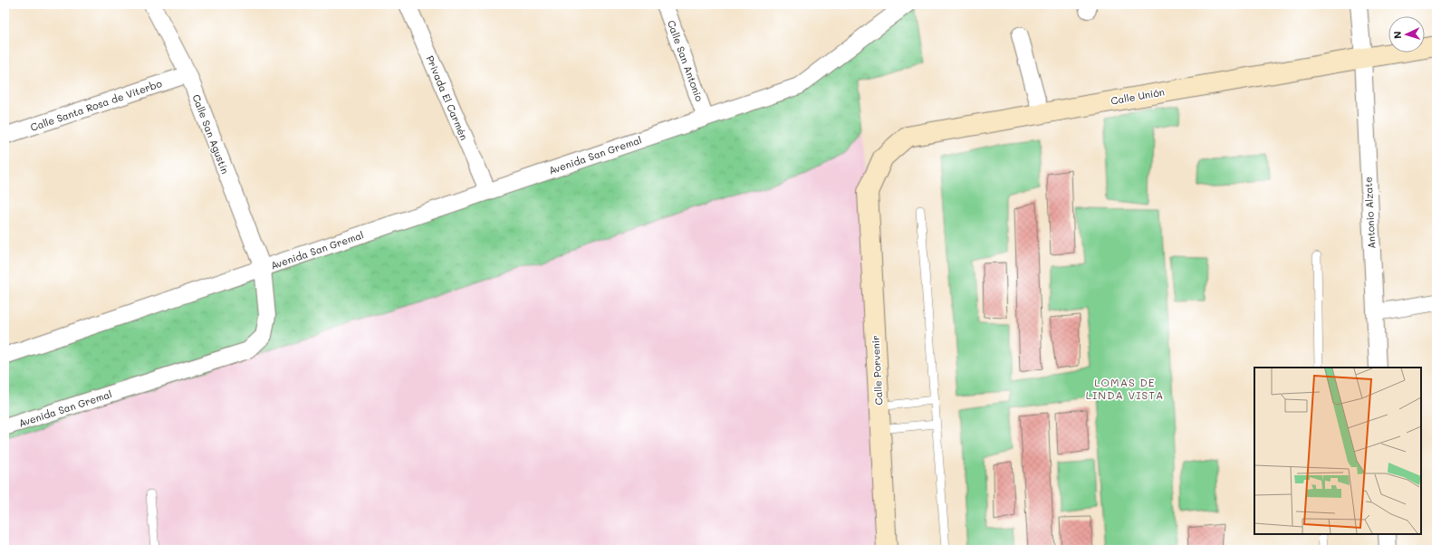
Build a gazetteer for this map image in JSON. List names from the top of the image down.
{
  "streets": {
    "street": [
      "Calle San Antonio",
      "Calle Unión",
      "Privada El Carmén",
      "Calle Santa Rosa de Viterbo",
      "Calle San Agustín",
      "Avenida San Gremal",
      "Antonio Alzate",
      "Calle Porvenir"
    ]
  },
  "crossings": [
    ["Calle San Antonio", "Avenida San Gremal"],
    ["Calle Unión", "Antonio Alzate"],
    ["Calle Unión", "Calle Porvenir"],
    ["Privada El Carmén", "Avenida San Gremal"],
    ["Calle Santa Rosa de Viterbo", "Calle San Agustín"],
    ["Calle San Agustín", "Avenida San Gremal"]
  ],
  "districts": ["LOMAS DE LINDA VISTA"],
  "north": "left"
}
